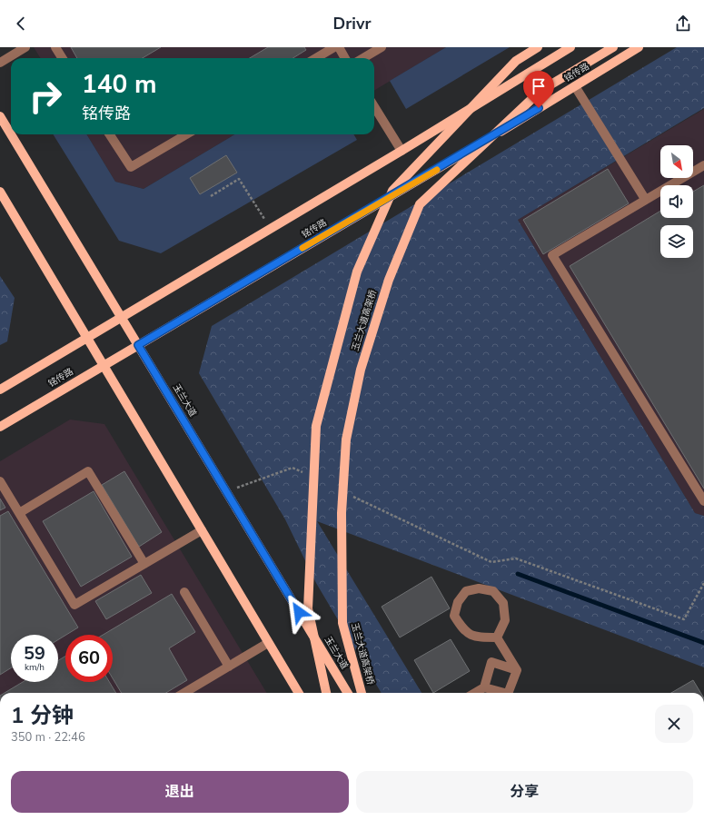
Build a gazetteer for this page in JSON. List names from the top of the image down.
{
  "streets": {
    "main road": ["铭传路", "玉兰大道高架桥", "玉兰大道"]
  },
  "crossings": [
    ["铭传路", "玉兰大道"]
  ],
  "north": "bottom right",
  "page": {
    "header": "Drivr",
    "turn": ["140 m", "铭传路"],
    "speed": "59 km/h",
    "limit": "60",
    "heading": ["1 分钟", "350 m · 22:46"],
    "buttons": ["退出", "分享"]
  }
}
